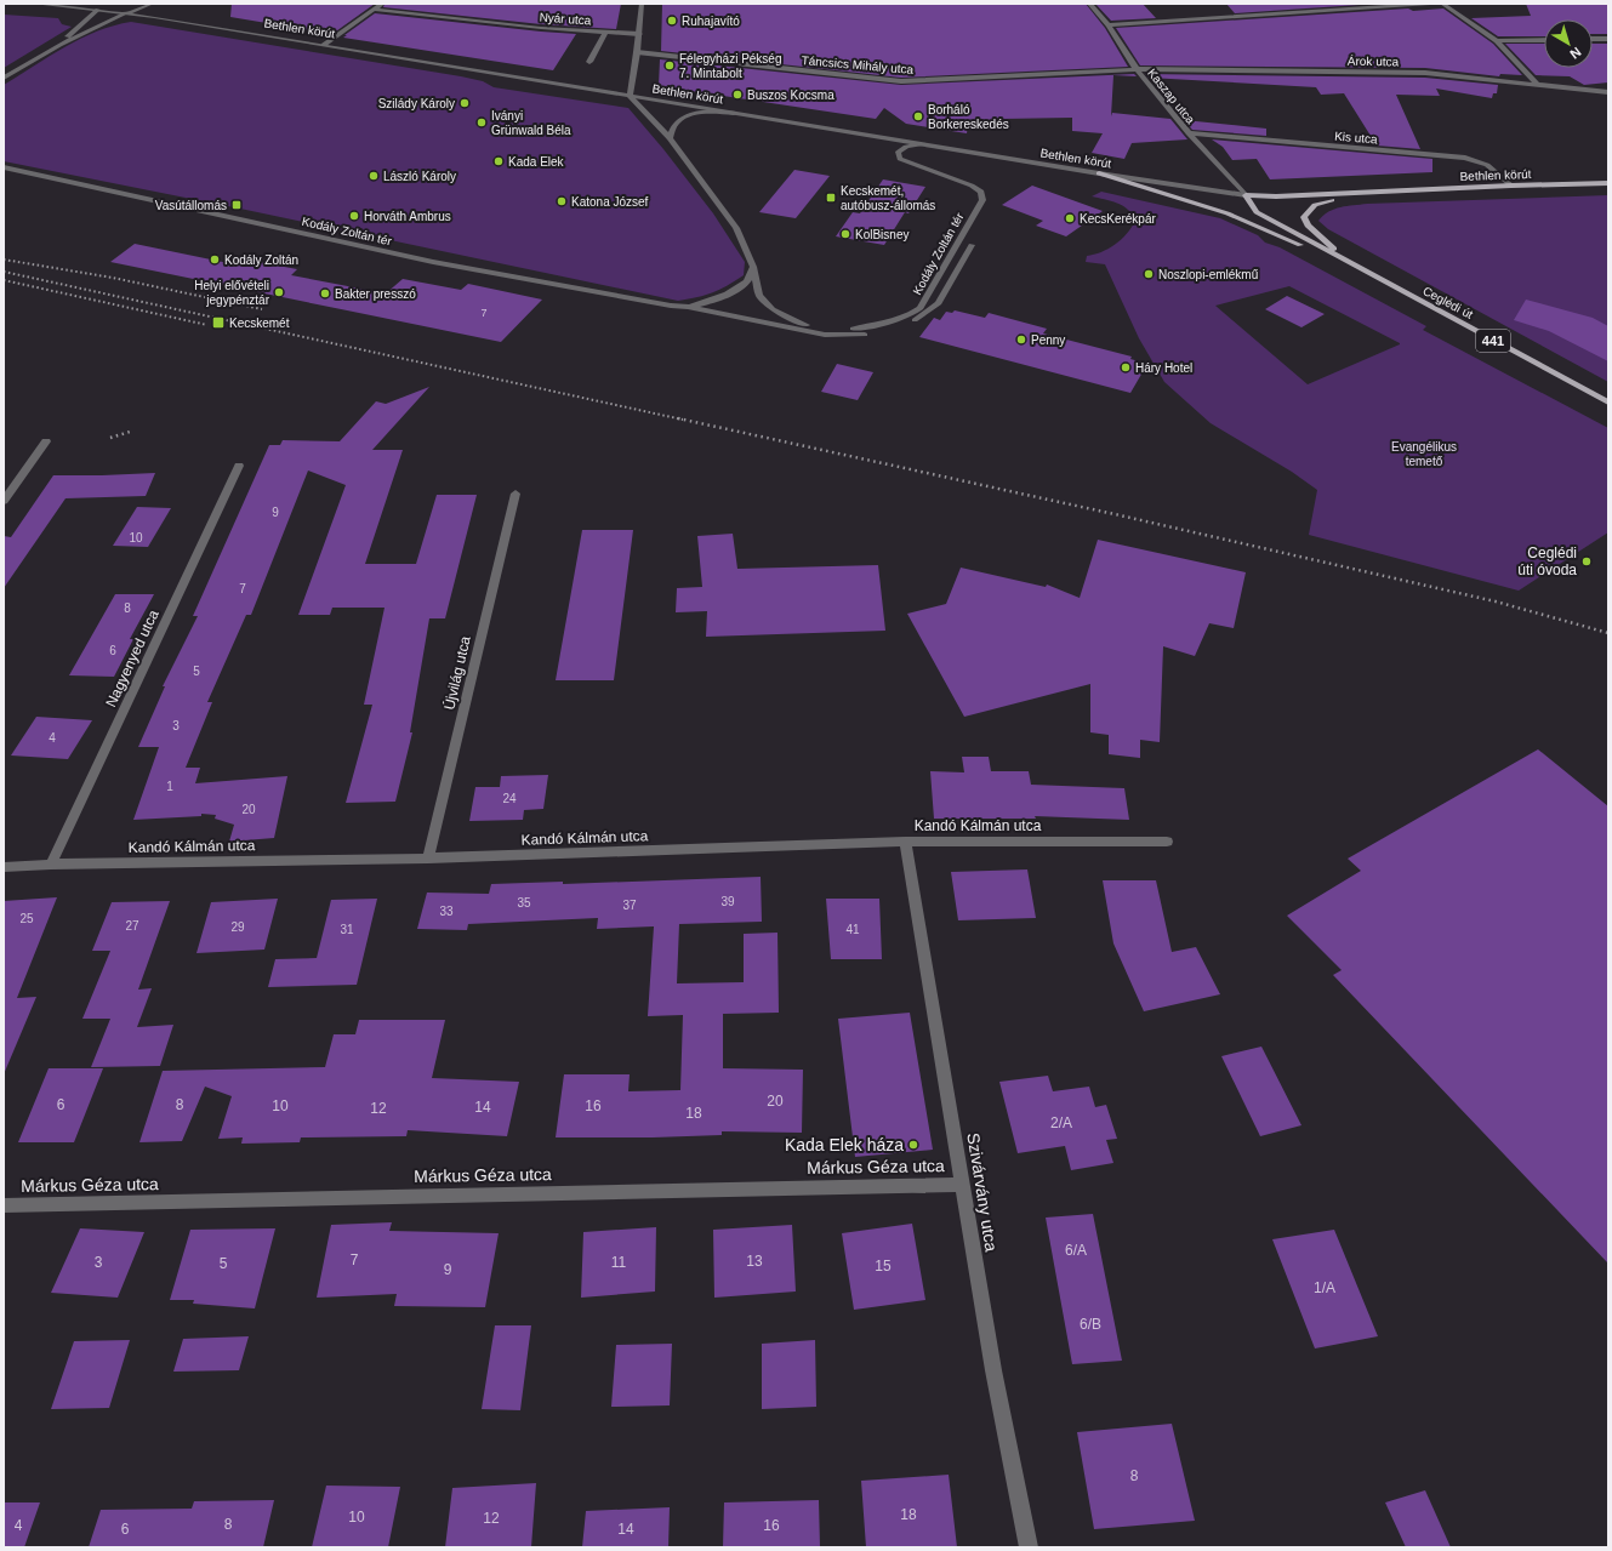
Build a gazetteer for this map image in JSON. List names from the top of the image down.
{
  "streets": {
    "main road": ["Bethlen körút", "Ceglédi út", "441"],
    "street": [
      "Nyár utca",
      "Árok utca",
      "Táncsics Mihály utca",
      "Kaszap utca",
      "Kis utca",
      "Kodály Zoltán tér",
      "Nagyenyed utca",
      "Újvilág utca",
      "Kandó Kálmán utca",
      "Márkus Géza utca",
      "Szivárvány utca"
    ]
  },
  "crossings": [
    ["Bethlen körút", "Kaszap utca"],
    ["Bethlen körút", "Kis utca"],
    ["Bethlen körút", "Kodály Zoltán tér"],
    ["Bethlen körút", "441"],
    ["Árok utca", "Táncsics Mihály utca"],
    ["Árok utca", "Kaszap utca"],
    ["Táncsics Mihály utca", "Kaszap utca"],
    ["Kaszap utca", "Kis utca"],
    ["Kaszap utca", "441"],
    ["Ceglédi út", "441"],
    ["Nagyenyed utca", "Kandó Kálmán utca"],
    ["Újvilág utca", "Kandó Kálmán utca"],
    ["Kandó Kálmán utca", "Szivárvány utca"],
    ["Márkus Géza utca", "Szivárvány utca"]
  ],
  "parks": ["Evangélikus temető"],
  "places": {
    "other": [
      "Ruhajavító",
      "Félegyházi Pékség 7. Mintabolt",
      "Buszos Kocsma",
      "Szilády Károly",
      "Borháló Borkereskedés",
      "Iványi Grünwald Béla",
      "Kada Elek",
      "László Károly",
      "Katona József",
      "Horváth Ambrus",
      "KecsKerékpár",
      "KolBisney",
      "Kodály Zoltán",
      "Noszlopi-emlékmű",
      "Helyi elővételi jegypénztár",
      "Bakter presszó",
      "Penny",
      "Háry Hotel",
      "Ceglédi úti óvoda",
      "Kada Elek háza"
    ],
    "transit": ["Kecskemét, autóbusz-állomás", "Vasútállomás", "Kecskemét"]
  },
  "house_numbers": [
    "7",
    "9",
    "10",
    "7",
    "8",
    "6",
    "5",
    "3",
    "4",
    "1",
    "24",
    "20",
    "39",
    "35",
    "37",
    "33",
    "25",
    "27",
    "29",
    "31",
    "41",
    "20",
    "6",
    "8",
    "10",
    "16",
    "14",
    "12",
    "18",
    "2/A",
    "6/A",
    "7",
    "13",
    "3",
    "11",
    "5",
    "15",
    "9",
    "1/A",
    "6/B",
    "8",
    "18",
    "10",
    "12",
    "8",
    "4",
    "16",
    "6",
    "14"
  ],
  "north": "bottom right"
}
